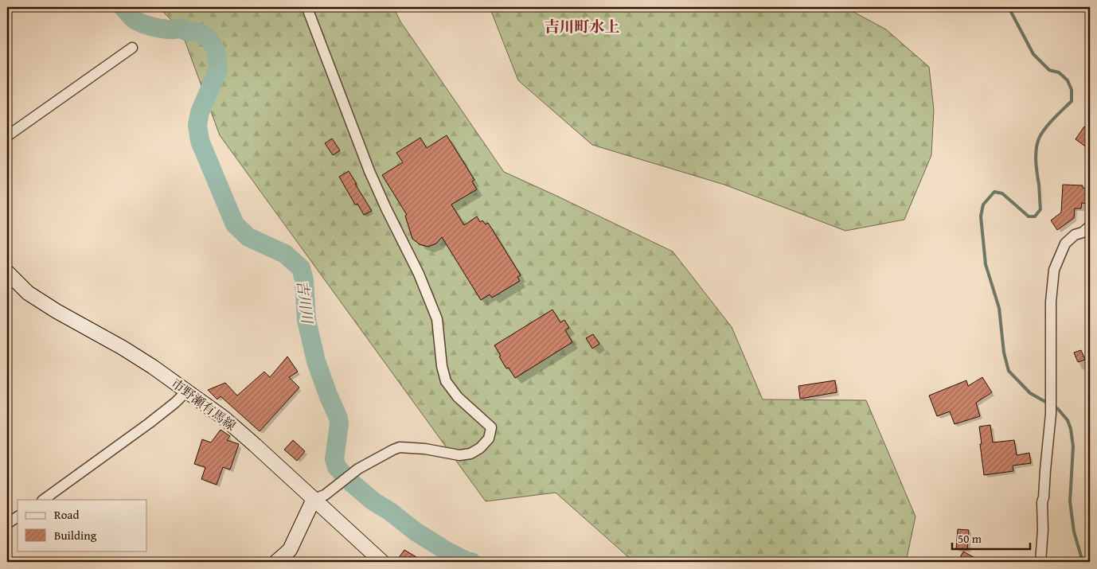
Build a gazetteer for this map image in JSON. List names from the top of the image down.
{
  "streets": {
    "main road": ["市野瀬有馬線"]
  },
  "districts": ["吉川町水上"],
  "water": ["吉川川"],
  "legend": ["Road", "Building"],
  "scale_bar": "50 m"
}
